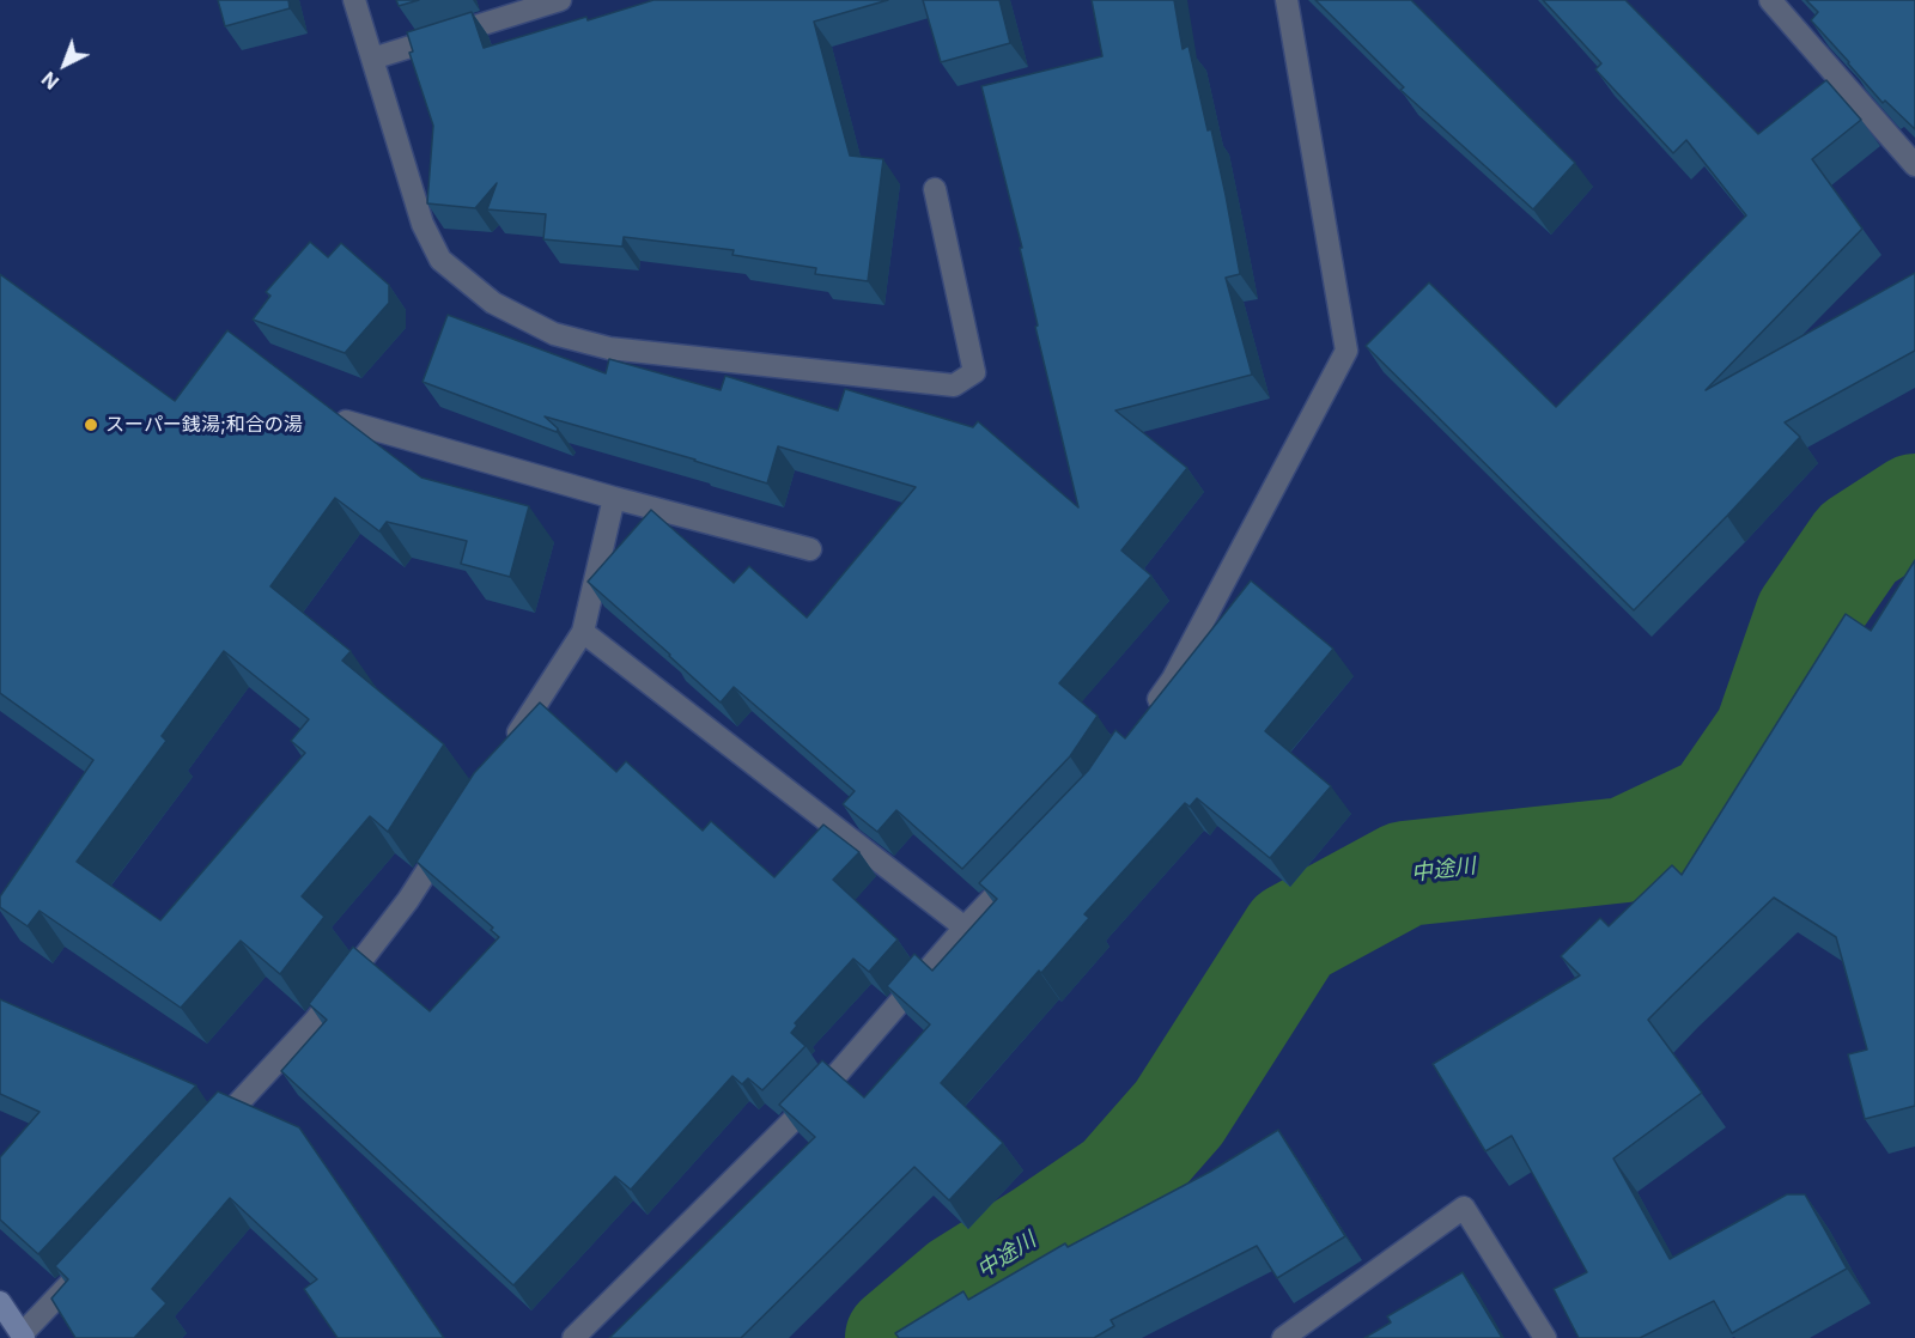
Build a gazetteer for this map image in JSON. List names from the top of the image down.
{
  "water": ["中途川"],
  "places": ["スーパー銭湯;和合の湯"],
  "north": "bottom left"
}
